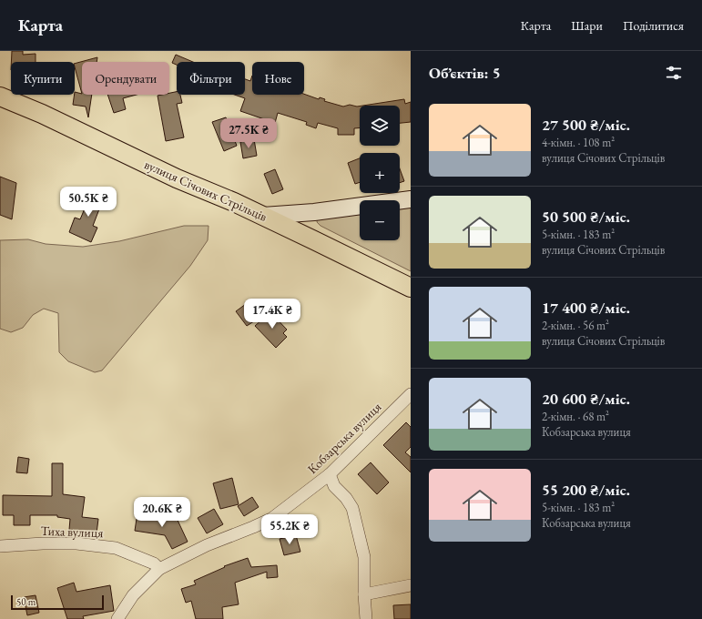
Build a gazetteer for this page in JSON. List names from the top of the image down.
{
  "streets": {
    "main road": ["вулиця Січових Стрільців"],
    "street": ["Кобзарська вулиця", "Тиха вулиця"]
  },
  "crossings": [
    ["Кобзарська вулиця", "Тиха вулиця"]
  ],
  "scale_bar": "50 m",
  "page": {
    "header": "Карта",
    "nav": ["Карта", "Шари", "Поділитися"],
    "heading": "Об’єктів: 5",
    "chip": [
      "Купити",
      "Орендувати",
      "Фільтри",
      "Нове"
    ],
    "list": [
      {
        "name": "27 500 ₴/міс.",
        "note": "4-кімн. · 108 m² · вулиця Січових Стрільців"
      },
      {
        "name": "50 500 ₴/міс.",
        "note": "5-кімн. · 183 m² · вулиця Січових Стрільців"
      },
      {
        "name": "17 400 ₴/міс.",
        "note": "2-кімн. · 56 m² · вулиця Січових Стрільців"
      },
      {
        "name": "20 600 ₴/міс.",
        "note": "2-кімн. · 68 m² · Кобзарська вулиця"
      },
      {
        "name": "55 200 ₴/міс.",
        "note": "5-кімн. · 183 m² · Кобзарська вулиця"
      }
    ],
    "map_buttons": ["+", "−"],
    "price": [
      "27.5K ₴",
      "50.5K ₴",
      "17.4K ₴",
      "20.6K ₴",
      "55.2K ₴"
    ],
    "scale": "50 m"
  }
}
